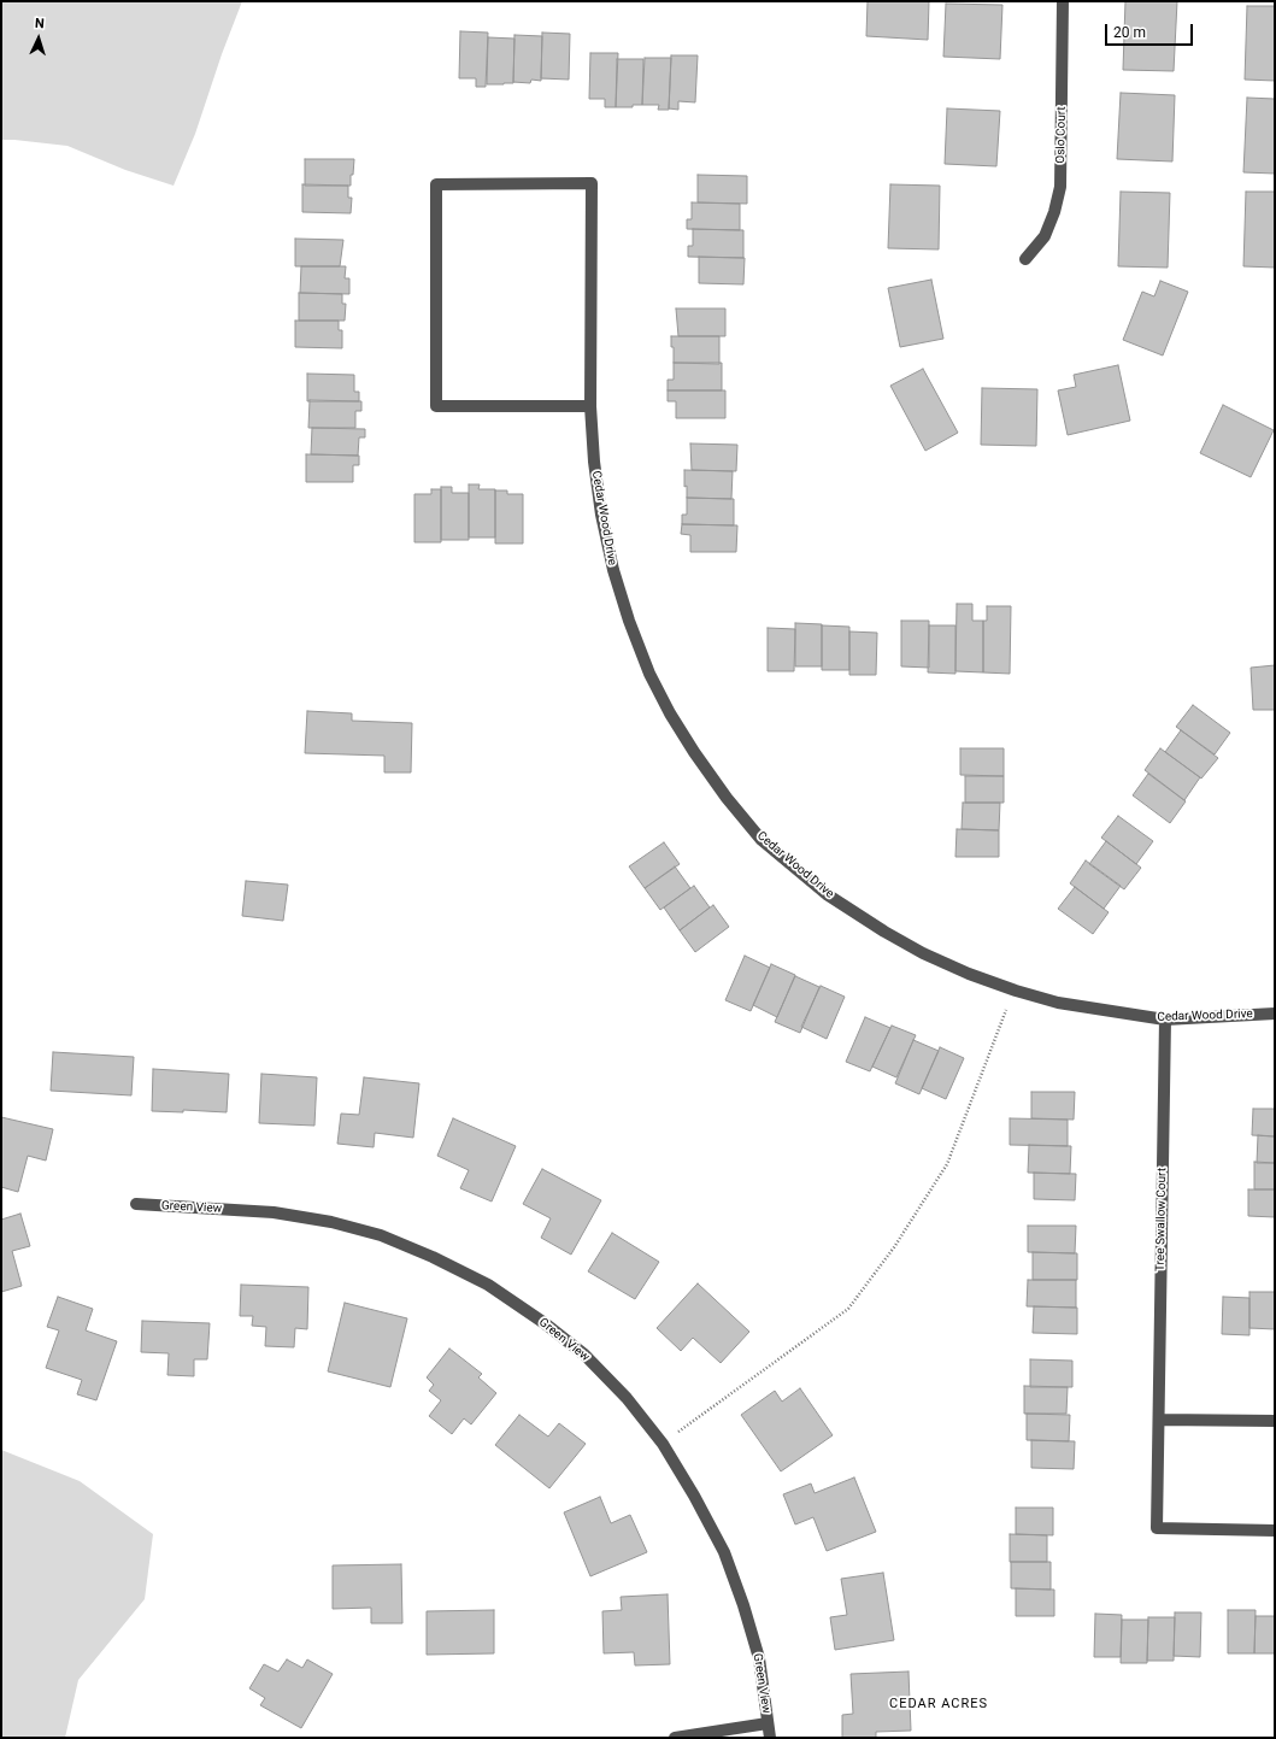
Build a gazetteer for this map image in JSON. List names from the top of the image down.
{
  "streets": {
    "street": [
      "Oslo Court",
      "Cedar Wood Drive",
      "Green View",
      "Tree Swallow Court"
    ]
  },
  "crossings": [
    ["Cedar Wood Drive", "Tree Swallow Court"]
  ],
  "districts": ["CEDAR ACRES"],
  "scale_bar": "20 m",
  "north": "top"
}
